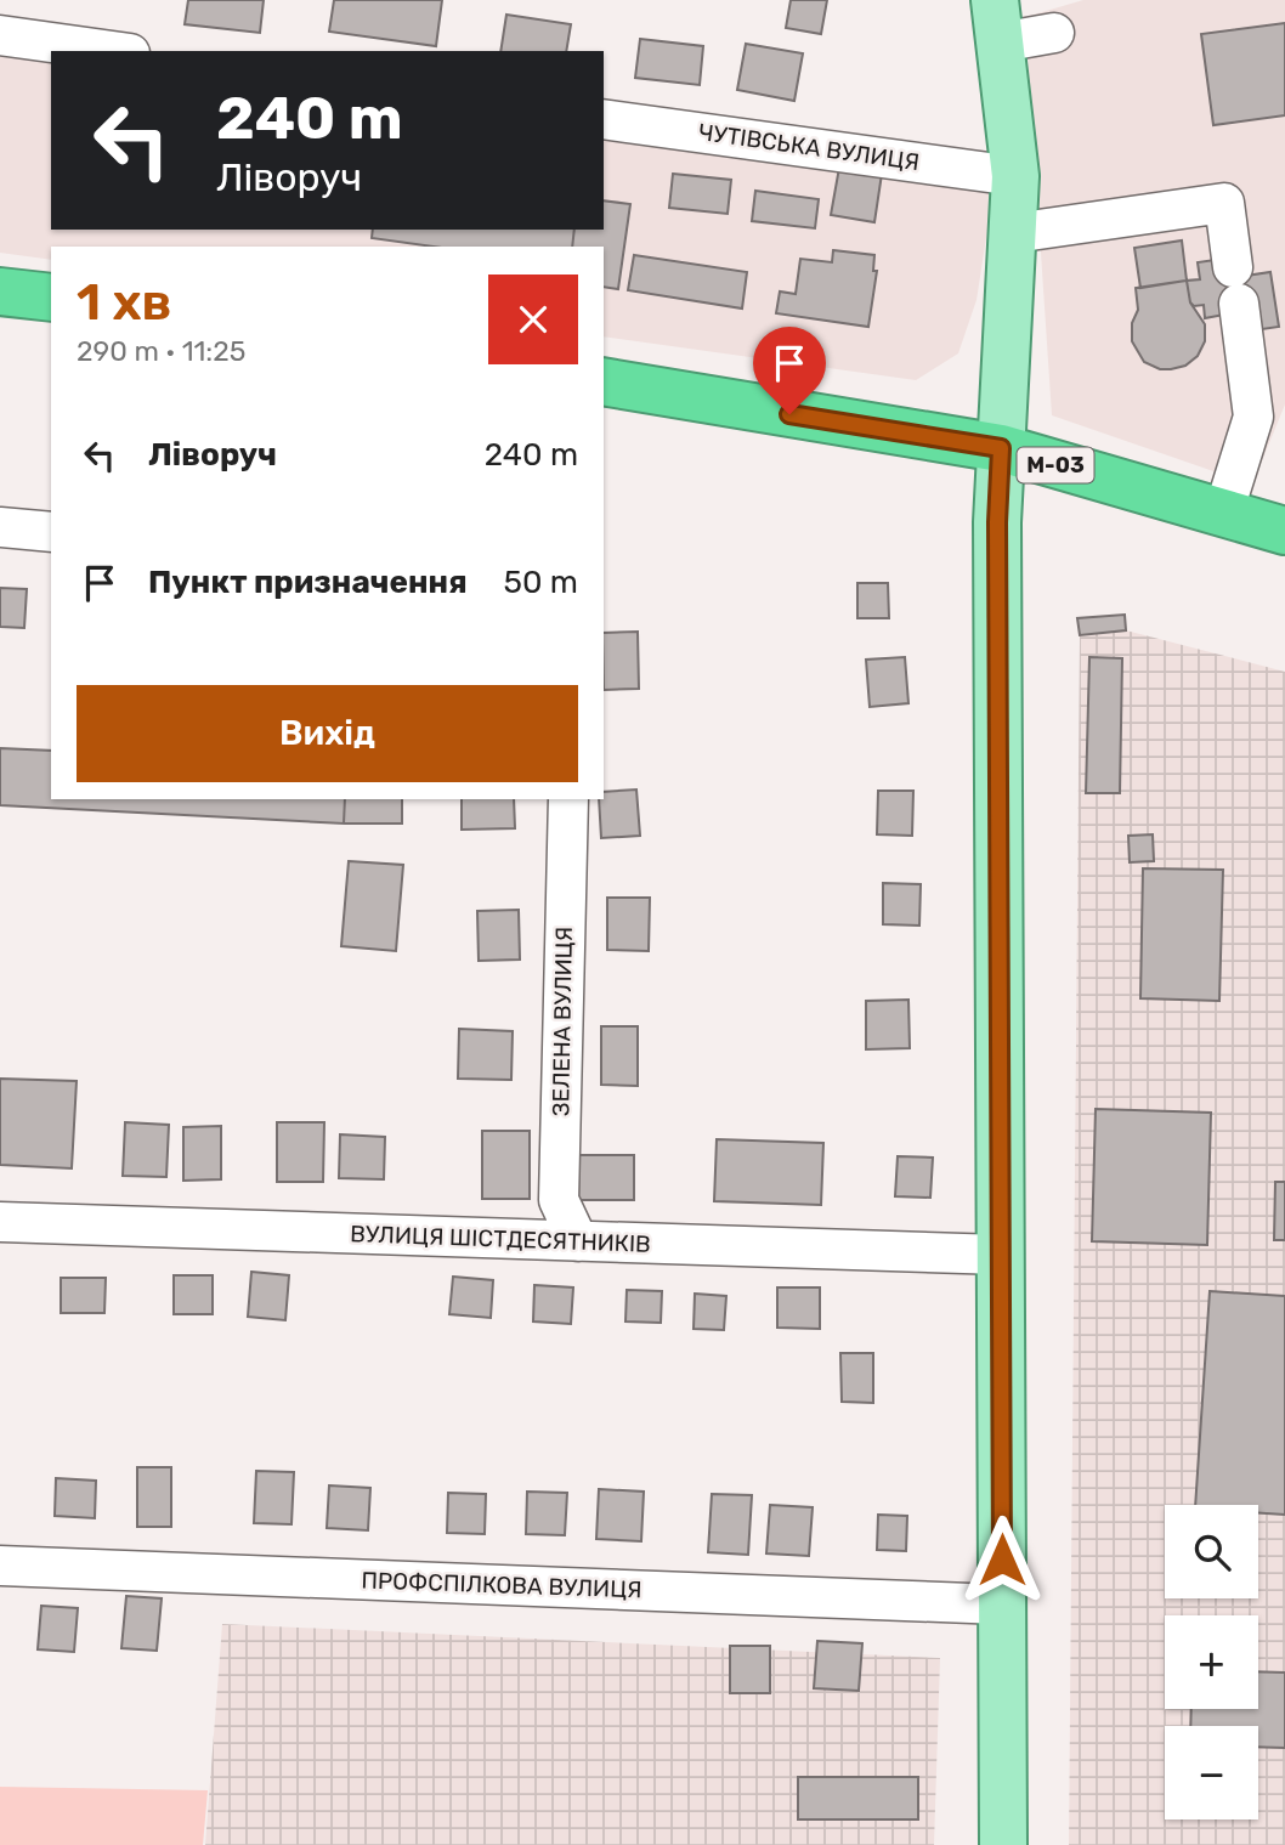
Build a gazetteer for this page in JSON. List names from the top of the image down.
{
  "streets": {
    "highway": ["М-03"],
    "street": [
      "ЧУТІВСЬКА ВУЛИЦЯ",
      "ЗЕЛЕНА ВУЛИЦЯ",
      "ВУЛИЦЯ ШІСТДЕСЯТНИКІВ",
      "ПРОФСПІЛКОВА ВУЛИЦЯ"
    ]
  },
  "crossings": [
    ["ЗЕЛЕНА ВУЛИЦЯ", "ВУЛИЦЯ ШІСТДЕСЯТНИКІВ"]
  ],
  "page": {
    "turn": ["240 m", "Ліворуч"],
    "heading": ["1 хв", "290 m · 11:25"],
    "list": [
      {
        "name": "Ліворуч",
        "value": "240 m"
      },
      {
        "name": "Пункт призначення",
        "value": "50 m"
      }
    ],
    "buttons": "Вихід",
    "map_buttons": ["+", "−"]
  }
}
